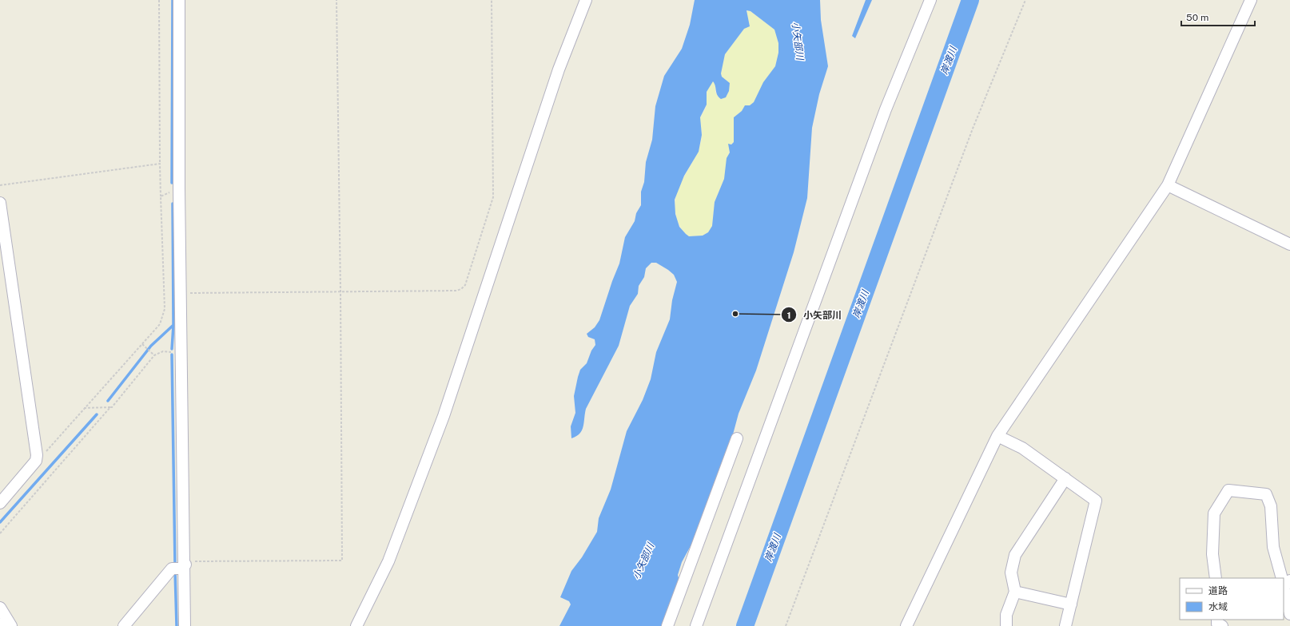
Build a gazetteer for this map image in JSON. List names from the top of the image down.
{
  "water": ["小矢部川", "岸渡川"],
  "places": ["小矢部川"],
  "legend": ["道路", "水域"],
  "scale_bar": "50 m"
}
